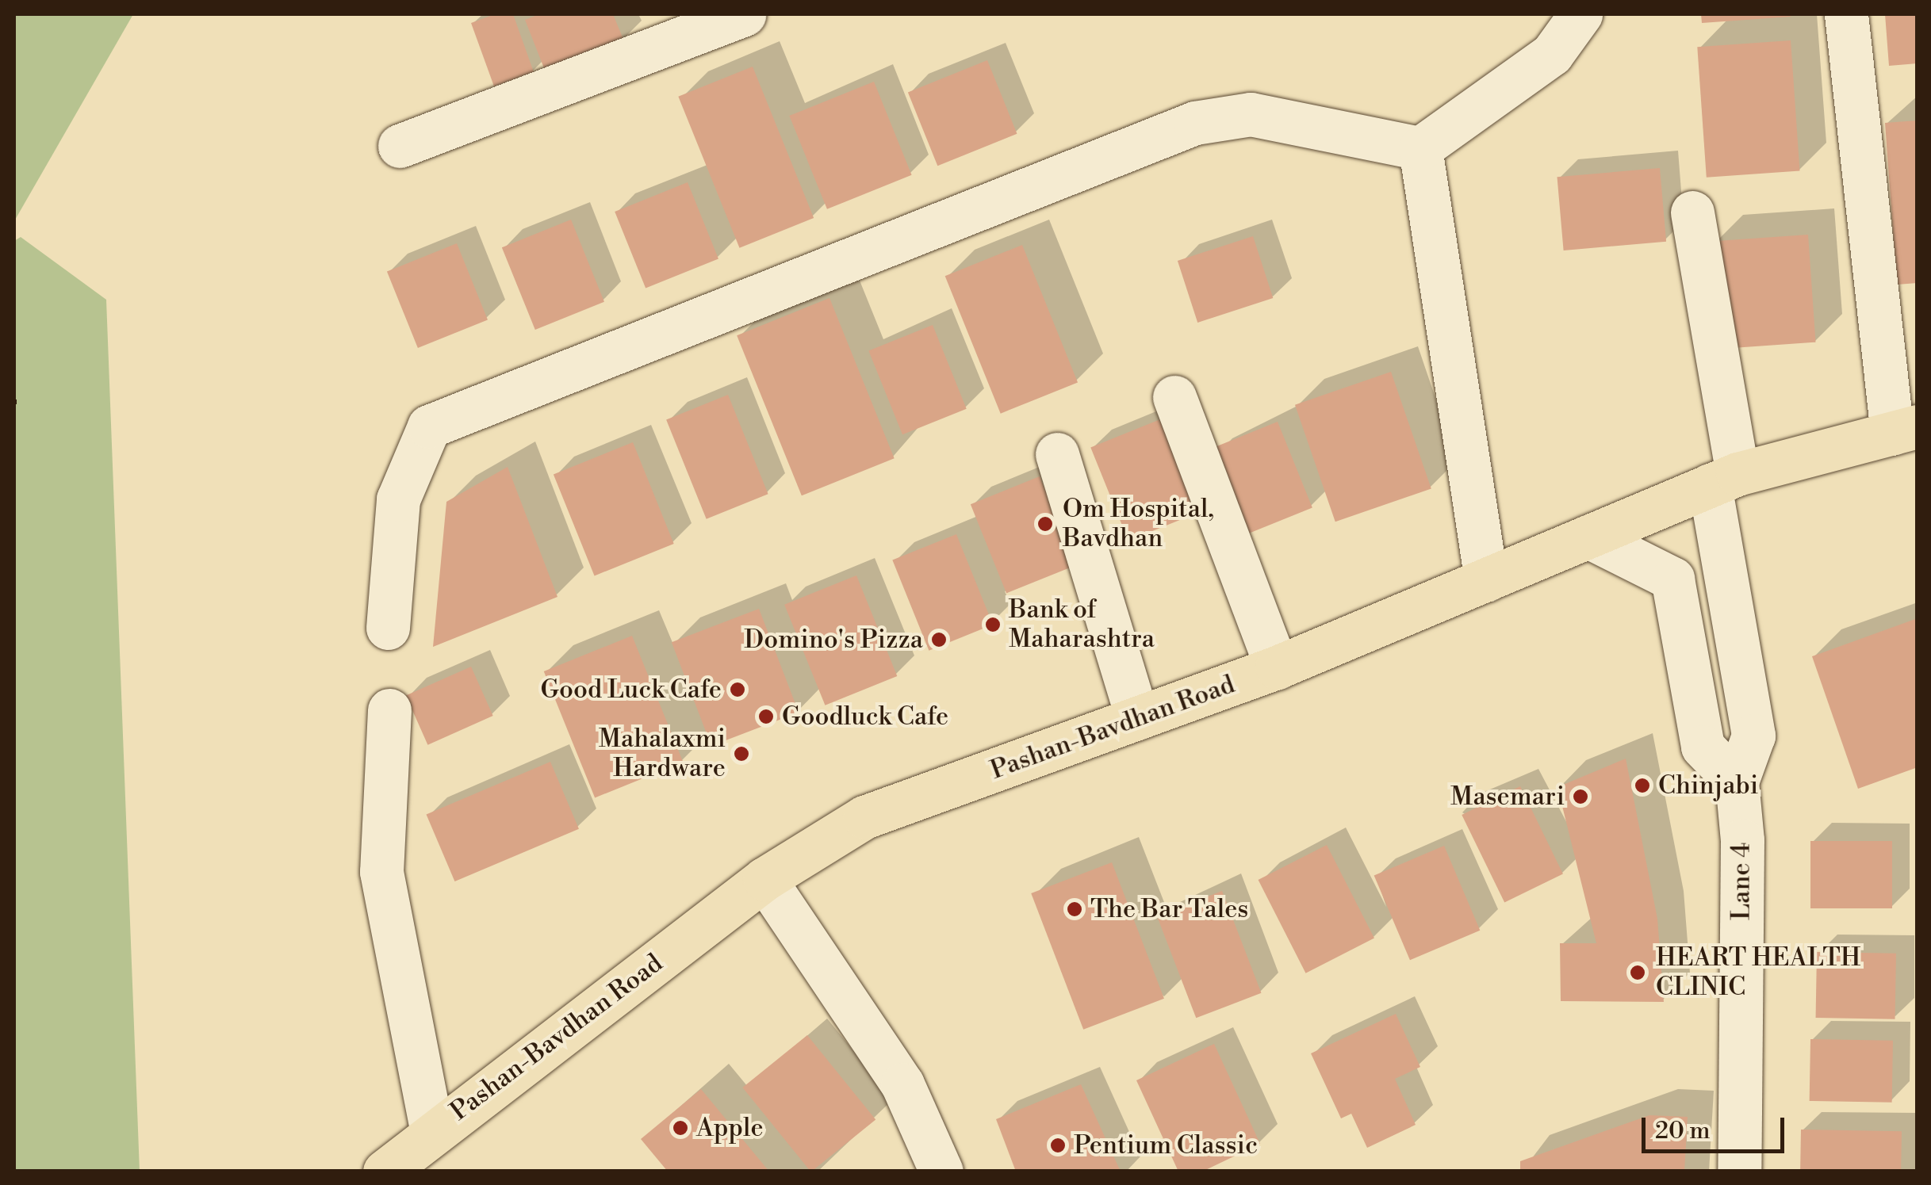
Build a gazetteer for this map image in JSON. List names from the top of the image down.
{
  "streets": {
    "main road": ["Pashan-Bavdhan Road"],
    "street": ["Lane 4"]
  },
  "crossings": [
    ["Pashan-Bavdhan Road", "Lane 4"]
  ],
  "places": [
    "Om Hospital, Bavdhan",
    "Bank of Maharashtra",
    "Domino's Pizza",
    "Good Luck Cafe",
    "Goodluck Cafe",
    "Mahalaxmi Hardware",
    "Chinjabi",
    "Masemari",
    "The Bar Tales",
    "HEART HEALTH CLINIC",
    "Apple",
    "Pentium Classic"
  ],
  "scale_bar": "20 m"
}
